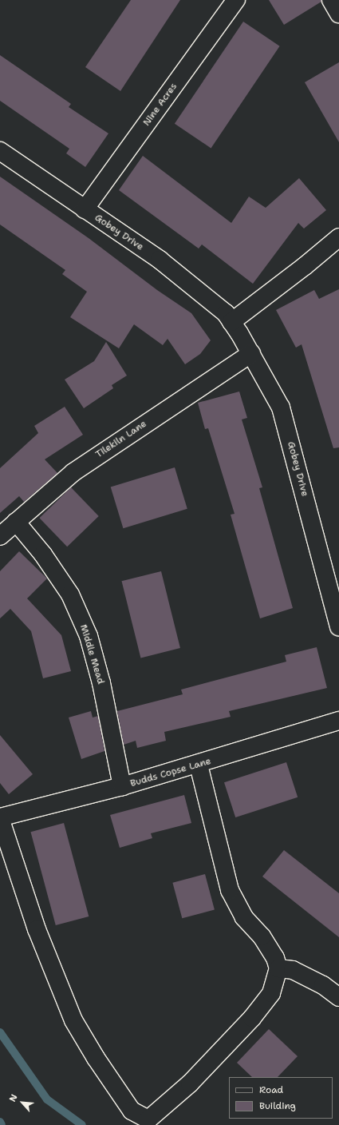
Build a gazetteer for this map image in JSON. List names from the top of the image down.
{
  "streets": {
    "street": [
      "Nine Acres",
      "Gobey Drive",
      "Tilekiln Lane",
      "Middle Mead",
      "Budds Copse Lane"
    ]
  },
  "crossings": [
    ["Nine Acres", "Gobey Drive"],
    ["Gobey Drive", "Tilekiln Lane"],
    ["Tilekiln Lane", "Middle Mead"],
    ["Middle Mead", "Budds Copse Lane"]
  ],
  "legend": ["Road", "Building"],
  "north": "top left"
}
